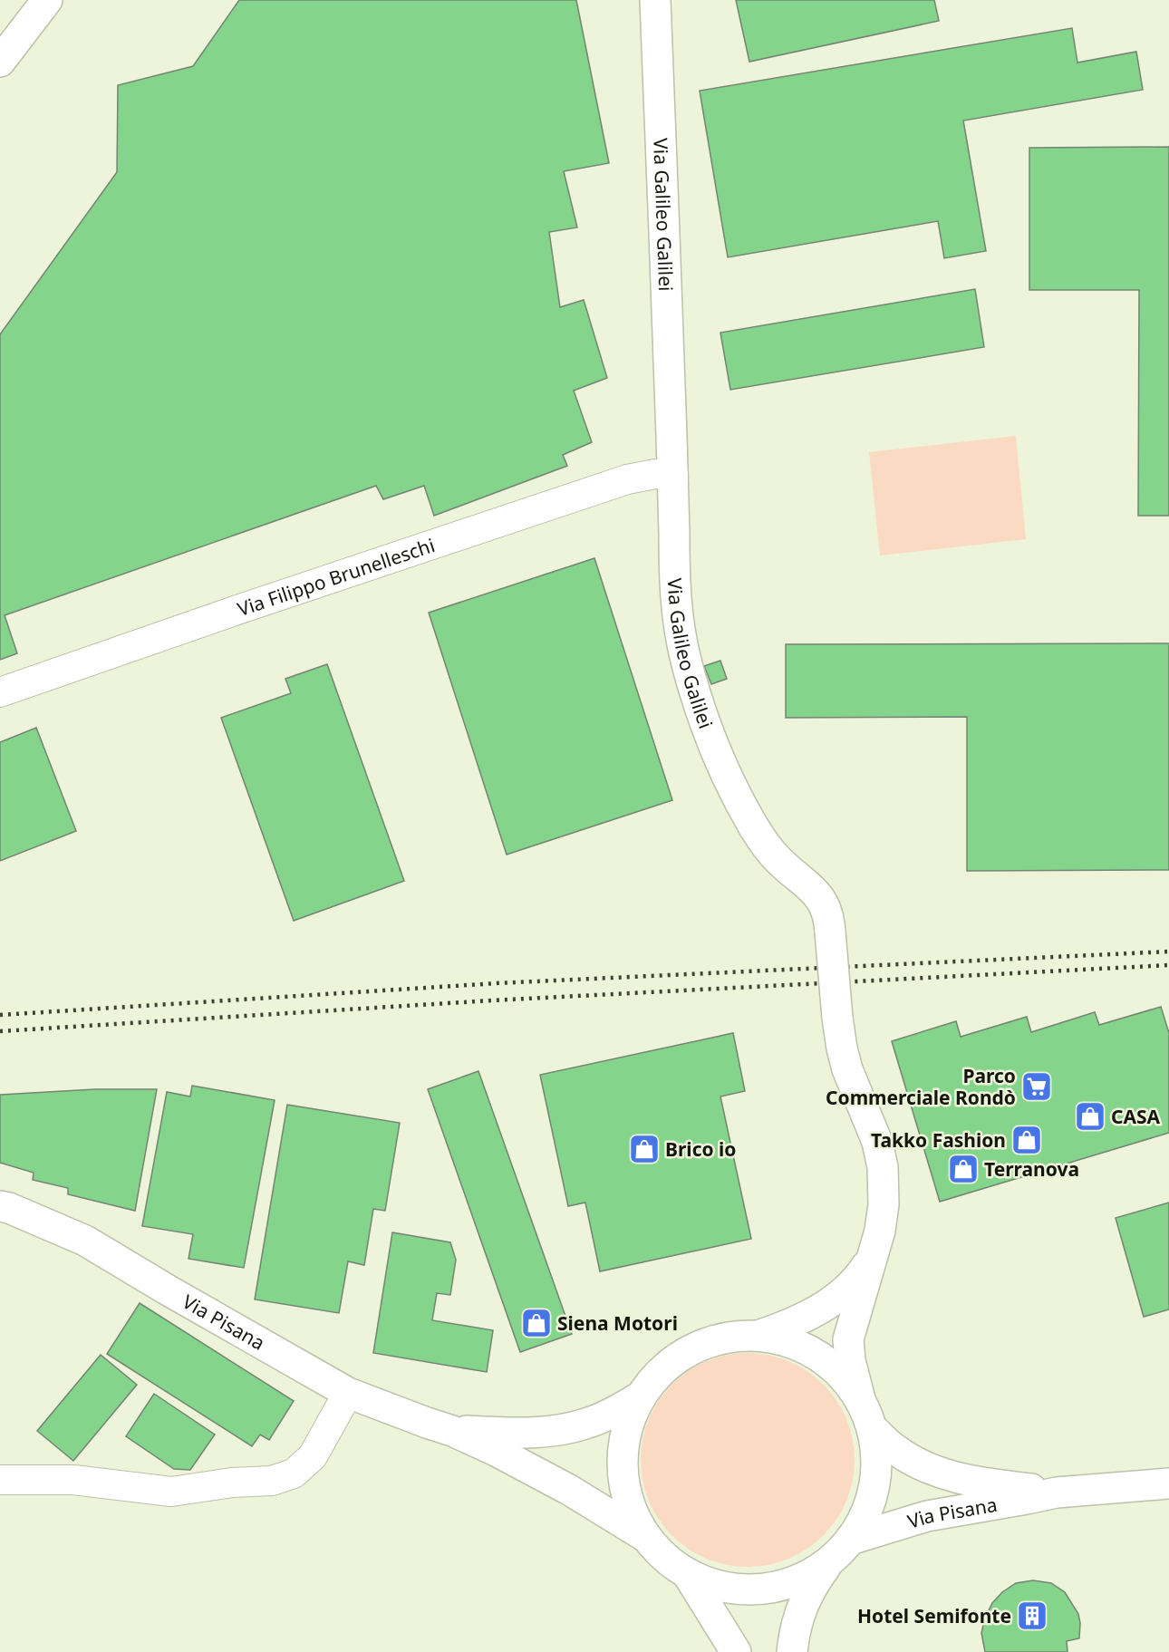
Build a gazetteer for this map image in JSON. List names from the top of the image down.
{
  "streets": {
    "street": ["Via Galileo Galilei", "Via Filippo Brunelleschi", "Via Pisana"]
  },
  "crossings": [
    ["Via Galileo Galilei", "Via Filippo Brunelleschi"],
    ["Via Galileo Galilei", "Via Pisana"]
  ],
  "places": {
    "supermarket": ["Parco Commerciale Rondò"],
    "shop": [
      "CASA",
      "Takko Fashion",
      "Brico io",
      "Terranova",
      "Siena Motori"
    ],
    "building": ["Hotel Semifonte"]
  }
}
